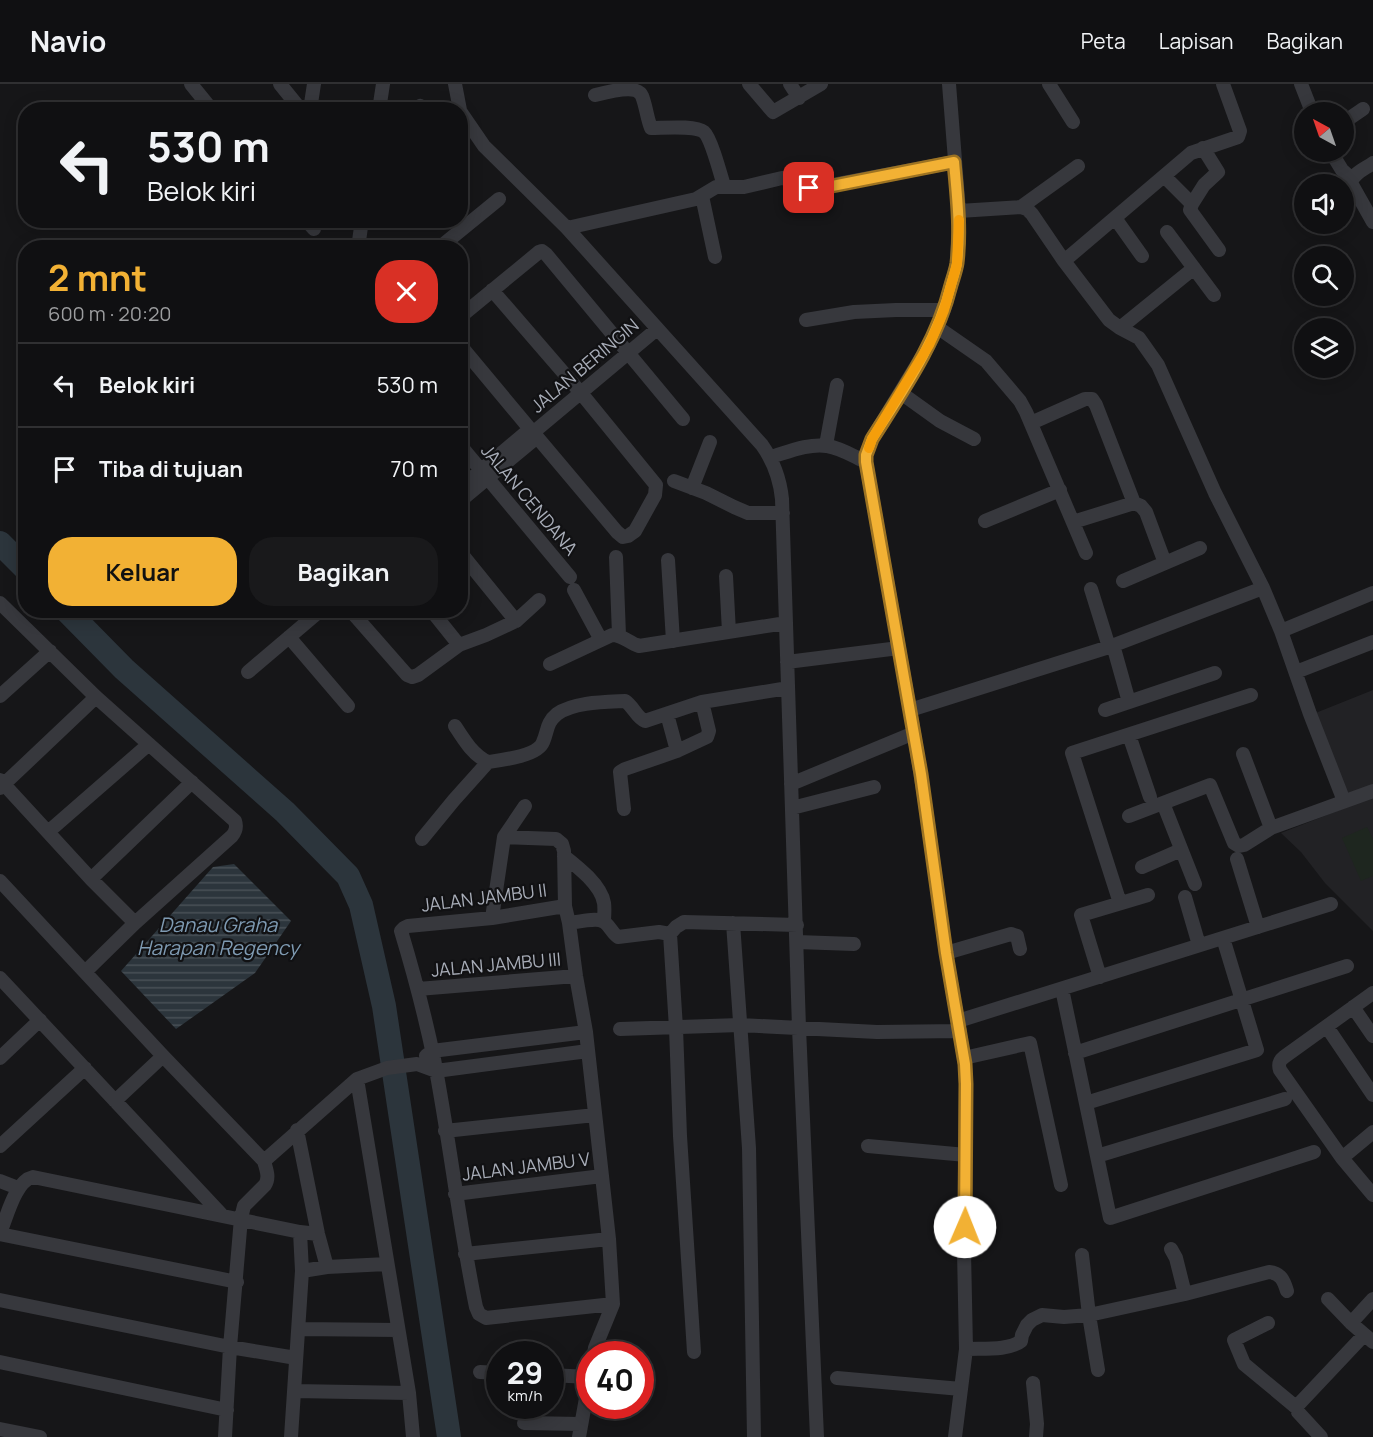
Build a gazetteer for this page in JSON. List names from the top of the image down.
{
  "streets": {
    "street": [
      "JALAN BERINGIN",
      "JALAN CENDANA",
      "JALAN JAMBU II",
      "JALAN JAMBU III",
      "JALAN JAMBU V"
    ]
  },
  "crossings": [
    ["JALAN BERINGIN", "JALAN CENDANA"],
    ["JALAN JAMBU II", "JALAN JAMBU III"]
  ],
  "water": ["Danau Graha Harapan Regency"],
  "north": "top left",
  "page": {
    "header": "Navio",
    "nav": ["Peta", "Lapisan", "Bagikan"],
    "turn": ["530 m", "Belok kiri"],
    "heading": ["2 mnt", "600 m · 20:20"],
    "list": [
      {
        "name": "Belok kiri",
        "value": "530 m"
      },
      {
        "name": "Tiba di tujuan",
        "value": "70 m"
      }
    ],
    "buttons": ["Keluar", "Bagikan"],
    "speed": "29 km/h",
    "limit": "40"
  }
}
